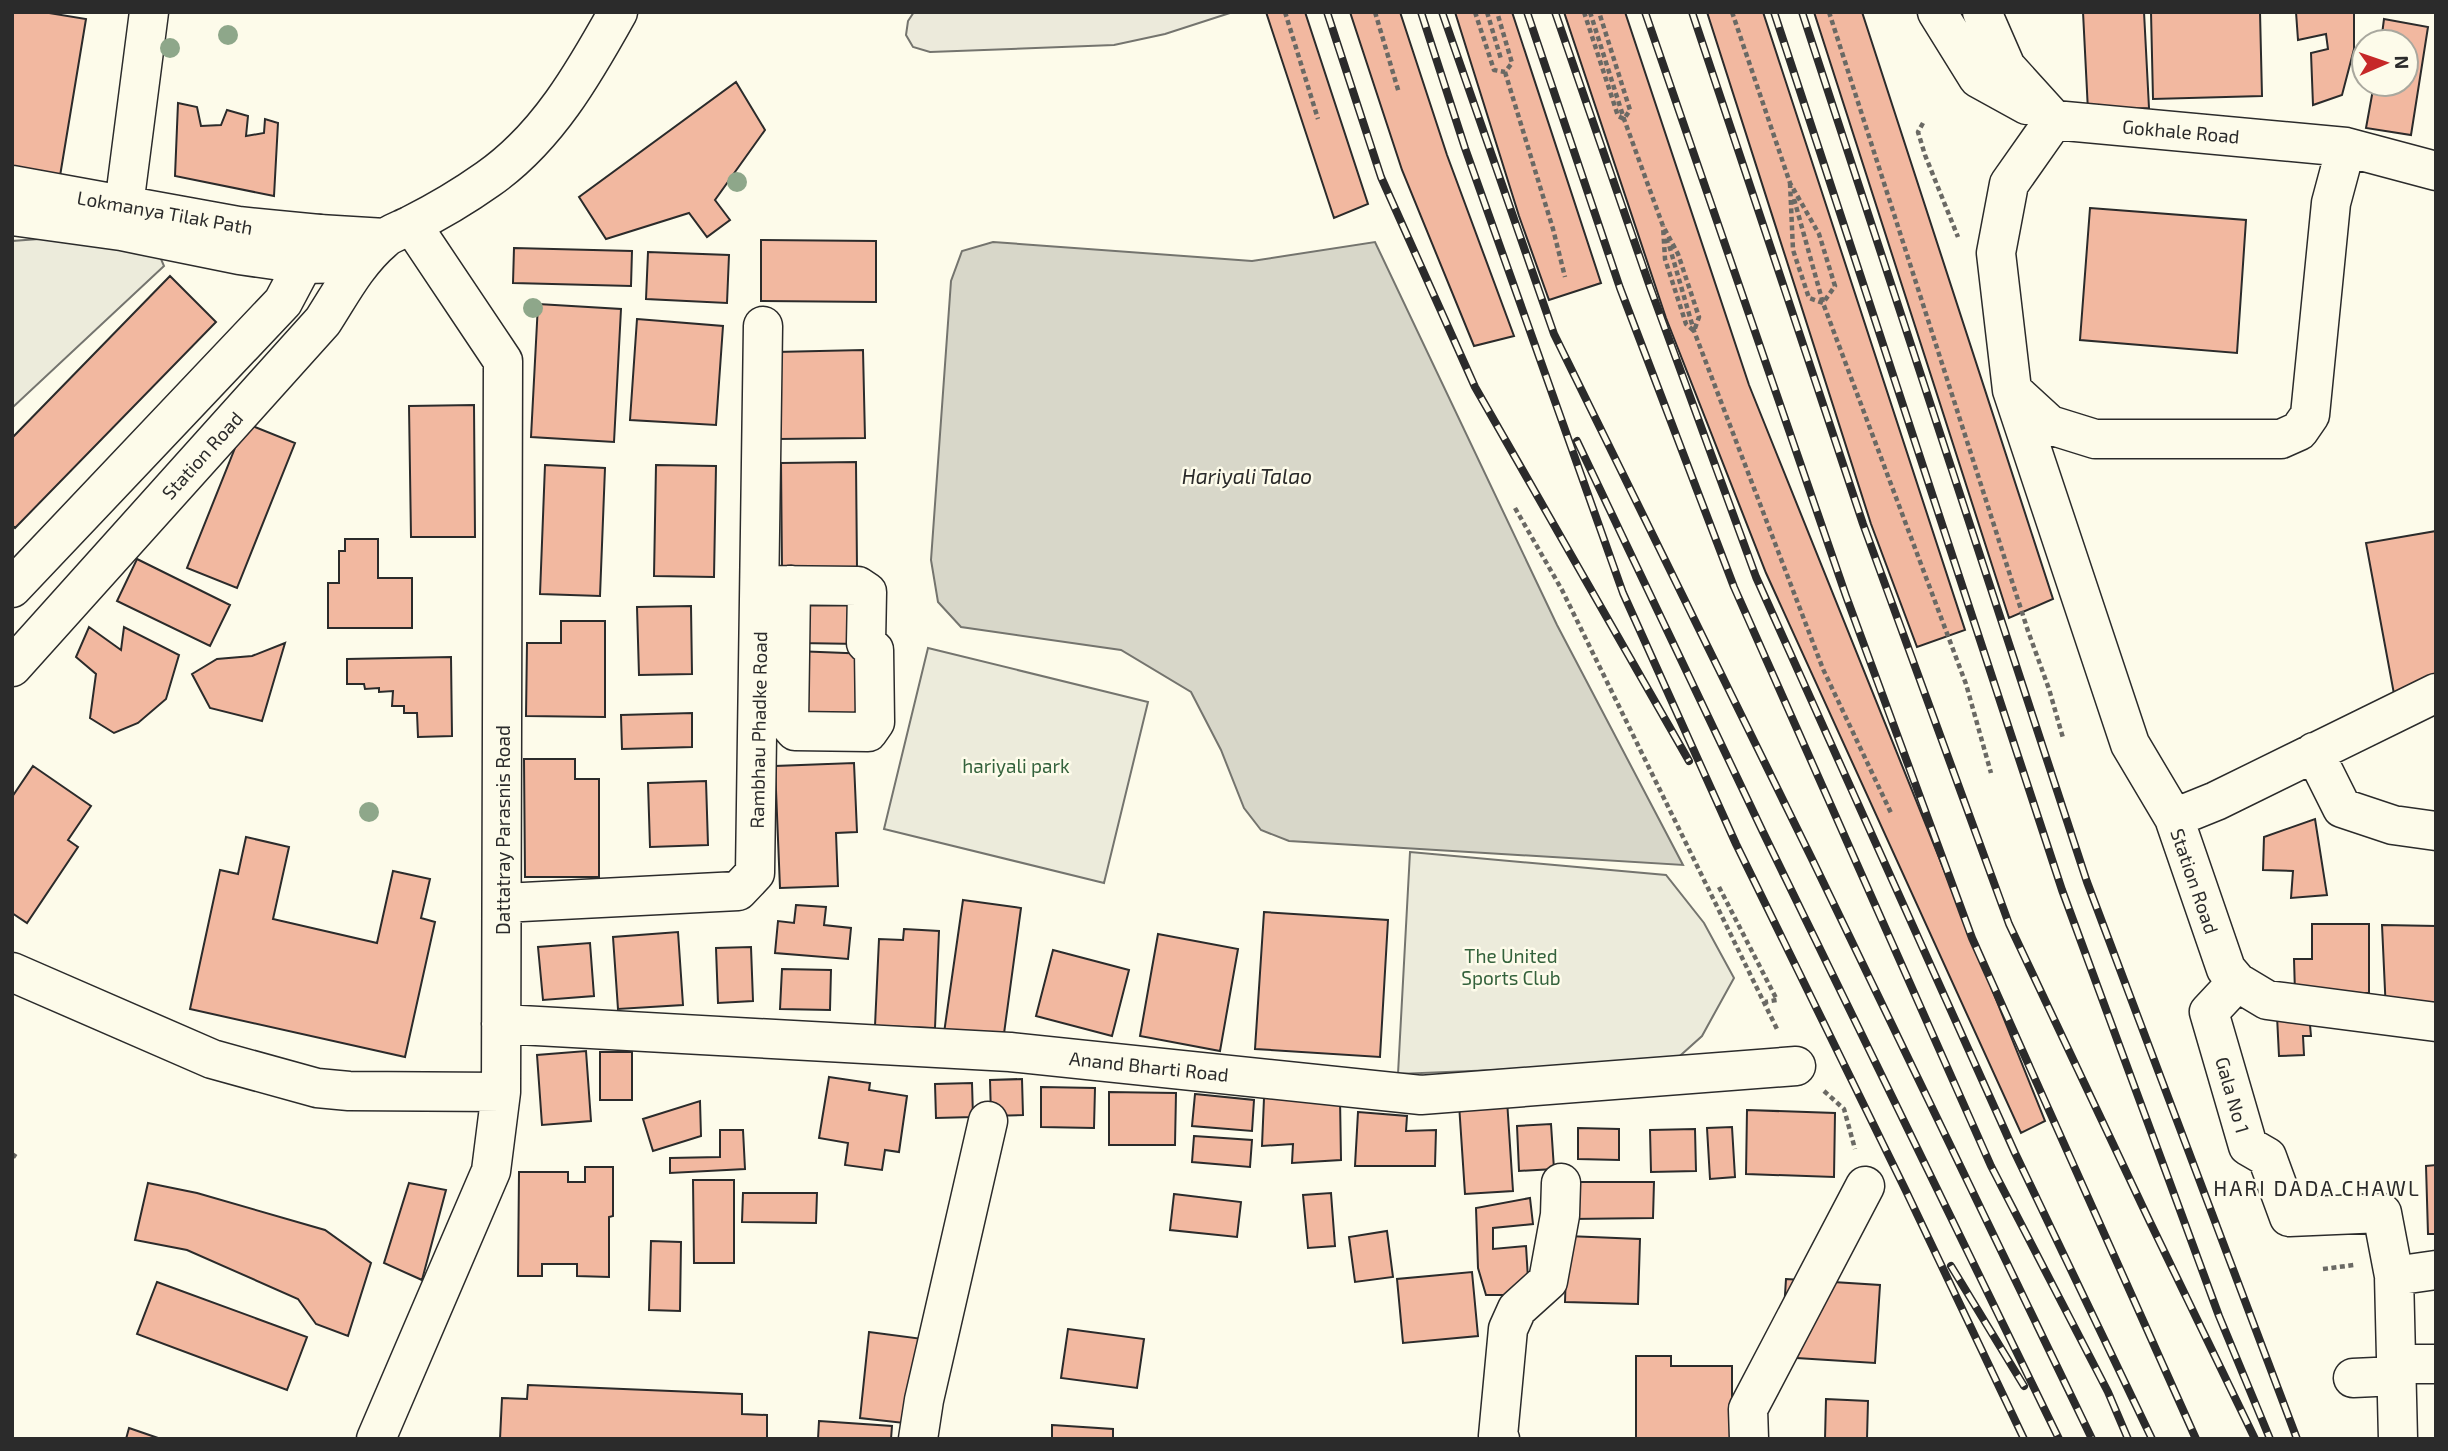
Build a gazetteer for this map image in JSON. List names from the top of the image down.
{
  "streets": {
    "street": [
      "Gokhale Road",
      "Lokmanya Tilak Path",
      "Station Road",
      "Rambhau Phadke Road",
      "Dattatray Parasnis Road",
      "Anand Bharti Road",
      "Gala No 1"
    ]
  },
  "crossings": [
    ["Station Road", "Dattatray Parasnis Road"],
    ["Station Road", "Gala No 1"],
    ["Rambhau Phadke Road", "Dattatray Parasnis Road"],
    ["Dattatray Parasnis Road", "Anand Bharti Road"]
  ],
  "districts": ["HARI DADA CHAWL"],
  "water": ["Hariyali Talao"],
  "parks": ["hariyali park", "The United Sports Club"],
  "north": "right"
}
